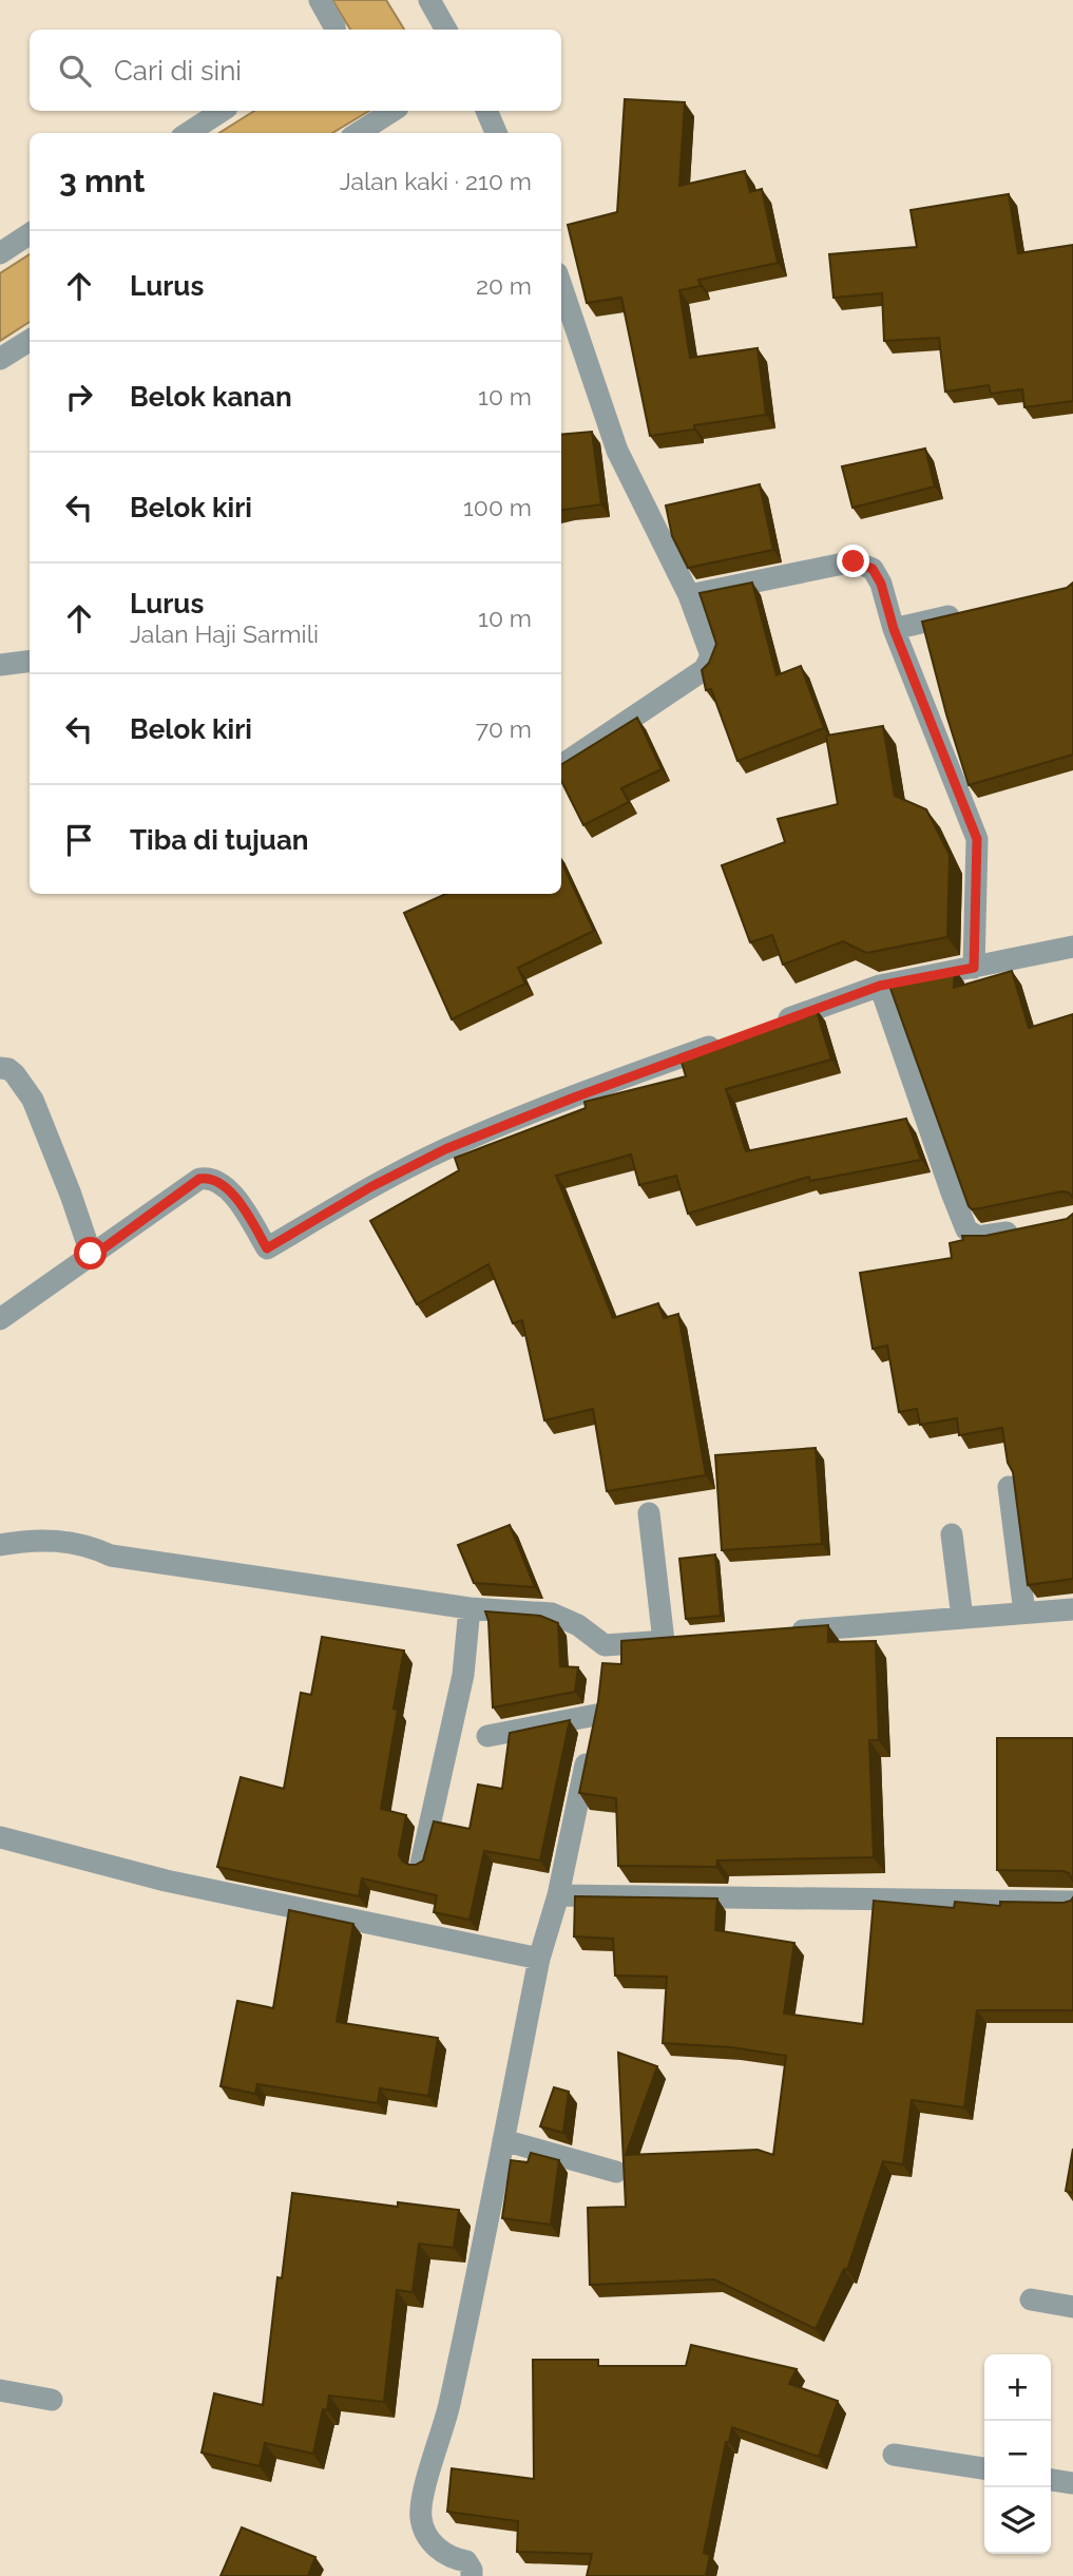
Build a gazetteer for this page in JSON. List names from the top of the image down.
{
  "page": {
    "search": "Cari di sini",
    "heading": ["3 mnt", "Jalan kaki · 210 m"],
    "list": [
      ["Lurus", "20 m"],
      ["Belok kanan", "10 m"],
      ["Belok kiri", "100 m"],
      ["Lurus", "Jalan Haji Sarmili", "10 m"],
      ["Belok kiri", "70 m"],
      "Tiba di tujuan"
    ],
    "map_buttons": ["+", "−"]
  }
}
